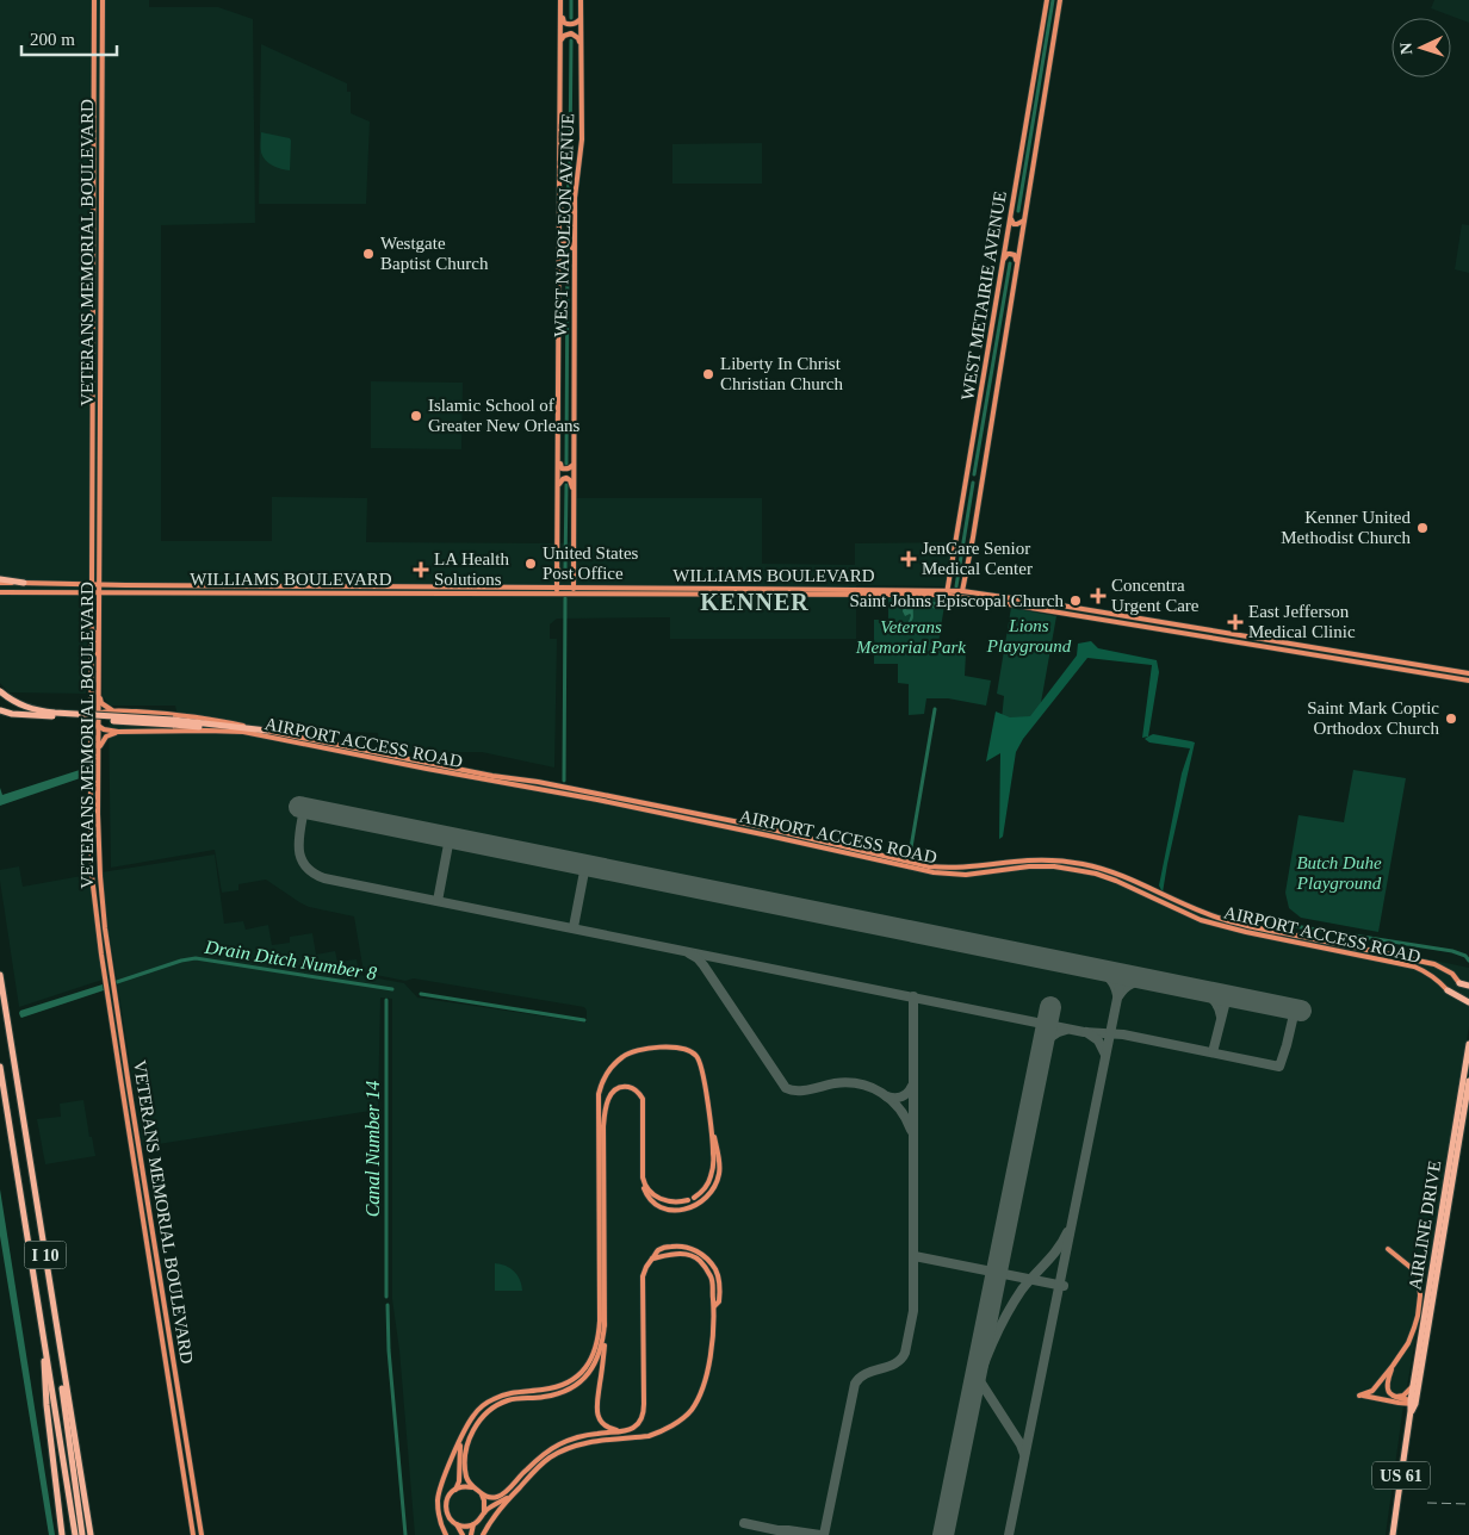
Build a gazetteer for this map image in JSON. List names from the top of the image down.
{
  "streets": {
    "highway": ["AIRLINE DRIVE", "I 10", "US 61"],
    "main road": [
      "WEST NAPOLEON AVENUE",
      "VETERANS MEMORIAL BOULEVARD",
      "WEST METAIRIE AVENUE",
      "WILLIAMS BOULEVARD",
      "AIRPORT ACCESS ROAD"
    ]
  },
  "crossings": [
    ["WEST NAPOLEON AVENUE", "WILLIAMS BOULEVARD"],
    ["VETERANS MEMORIAL BOULEVARD", "WILLIAMS BOULEVARD"],
    ["VETERANS MEMORIAL BOULEVARD", "AIRPORT ACCESS ROAD"],
    ["WEST METAIRIE AVENUE", "WILLIAMS BOULEVARD"]
  ],
  "districts": ["KENNER"],
  "water": ["Drain Ditch Number 8", "Canal Number 14"],
  "parks": ["Lions Playground", "Veterans Memorial Park", "Butch Duhe Playground"],
  "places": {
    "other": [
      "Westgate Baptist Church",
      "Liberty In Christ Christian Church",
      "Islamic School of Greater New Orleans",
      "Kenner United Methodist Church",
      "United States Post Office",
      "Saint Johns Episcopal Church",
      "Saint Mark Coptic Orthodox Church"
    ],
    "health": [
      "JenCare Senior Medical Center",
      "LA Health Solutions",
      "Concentra Urgent Care",
      "East Jefferson Medical Clinic"
    ]
  },
  "scale_bar": "200 m",
  "north": "left"
}
